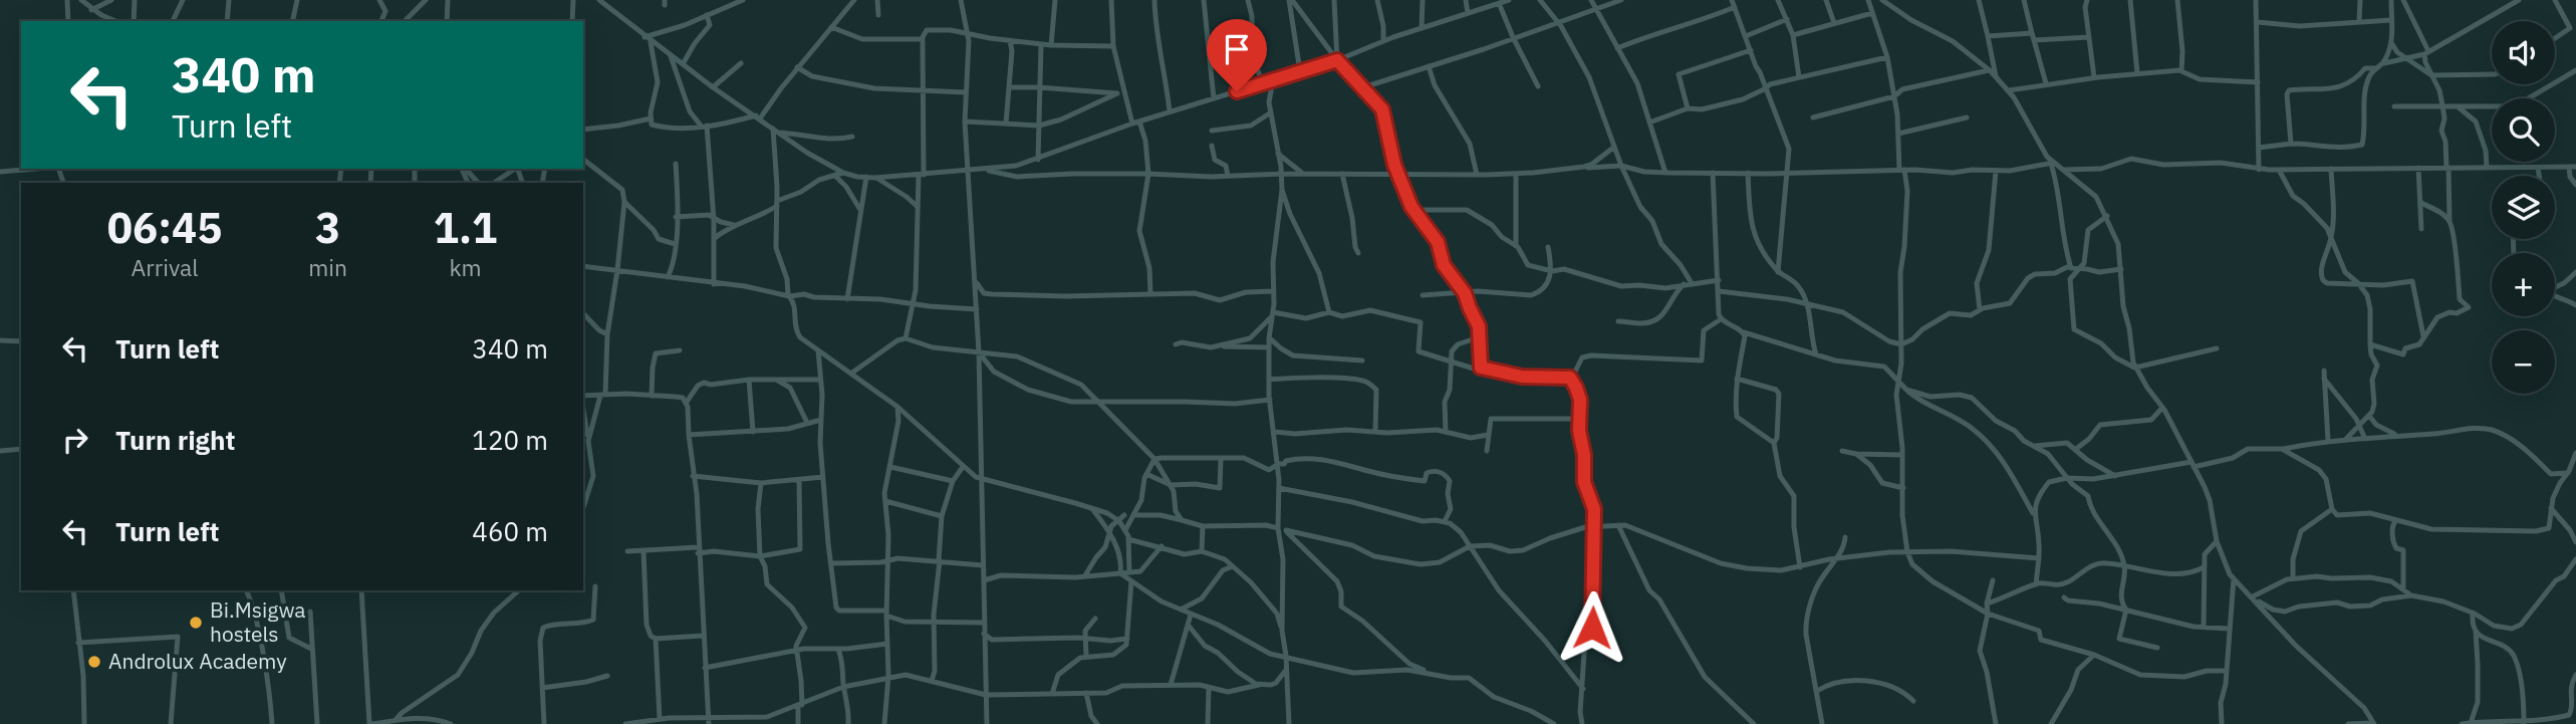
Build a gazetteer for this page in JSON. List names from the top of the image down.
{
  "places": ["Bi.Msigwa hostels", "Androlux Academy"],
  "page": {
    "map_buttons": ["+", "−"],
    "turn": ["340 m", "Turn left"],
    "eta": [
      "06:45",
      "Arrival",
      "3",
      "min",
      "1.1",
      "km"
    ],
    "list": [
      {
        "name": "Turn left",
        "value": "340 m"
      },
      {
        "name": "Turn right",
        "value": "120 m"
      },
      {
        "name": "Turn left",
        "value": "460 m"
      }
    ]
  }
}
